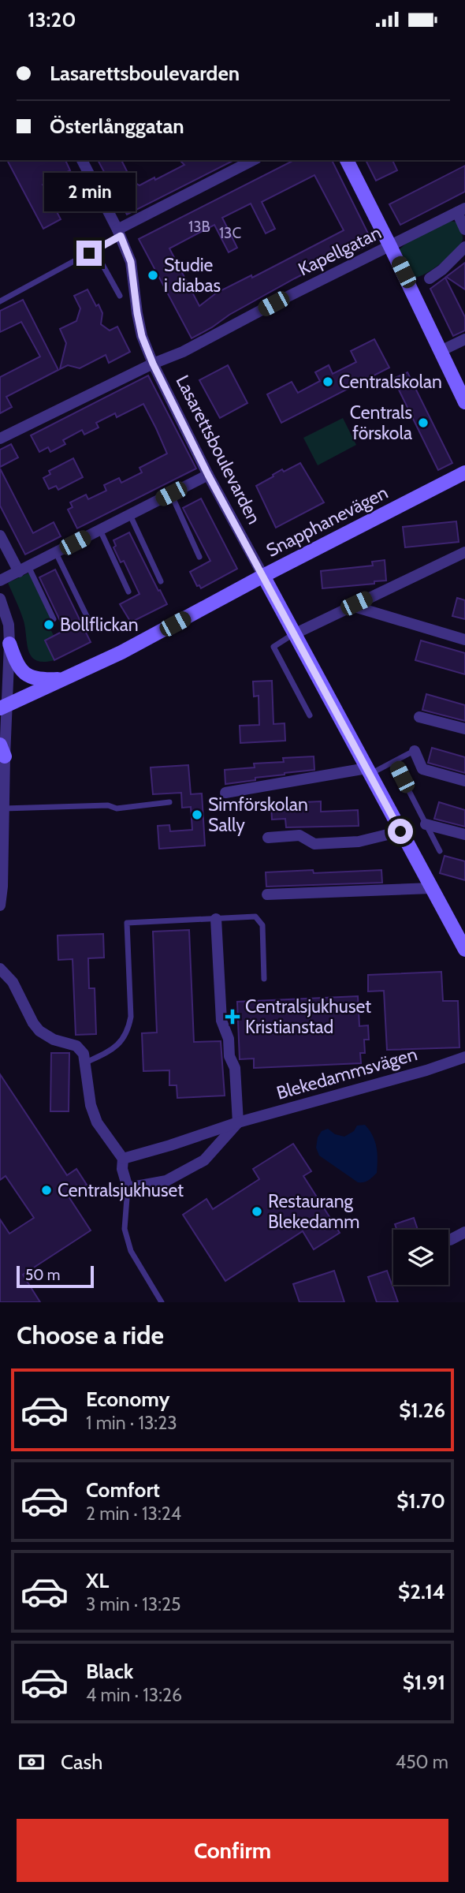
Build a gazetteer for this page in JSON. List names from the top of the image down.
{
  "streets": {
    "street": [
      "Kapellgatan",
      "Lasarettsboulevarden",
      "Snapphanevägen",
      "Blekedammsvägen"
    ]
  },
  "crossings": [
    ["Kapellgatan", "Lasarettsboulevarden"],
    ["Lasarettsboulevarden", "Snapphanevägen"]
  ],
  "places": {
    "other": [
      "Studie i diabas",
      "Centralskolan",
      "Centrals förskola",
      "Bollflickan",
      "Simförskolan Sally",
      "Centralsjukhuset",
      "Restaurang Blekedamm"
    ],
    "health": ["Centralsjukhuset Kristianstad"]
  },
  "house_numbers": ["13B", "13C"],
  "scale_bar": "50 m",
  "page": {
    "status": "13:20",
    "banner": ["Lasarettsboulevarden", "Österlånggatan"],
    "bubble": "2 min",
    "scale": "50 m",
    "heading": "Choose a ride",
    "list": [
      {
        "name": "Economy",
        "note": "1 min · 13:23",
        "value": "$1.26"
      },
      {
        "name": "Comfort",
        "note": "2 min · 13:24",
        "value": "$1.70"
      },
      {
        "name": "XL",
        "note": "3 min · 13:25",
        "value": "$2.14"
      },
      {
        "name": "Black",
        "note": "4 min · 13:26",
        "value": "$1.91"
      }
    ],
    "pay": ["Cash", "450 m"],
    "buttons": "Confirm"
  }
}
